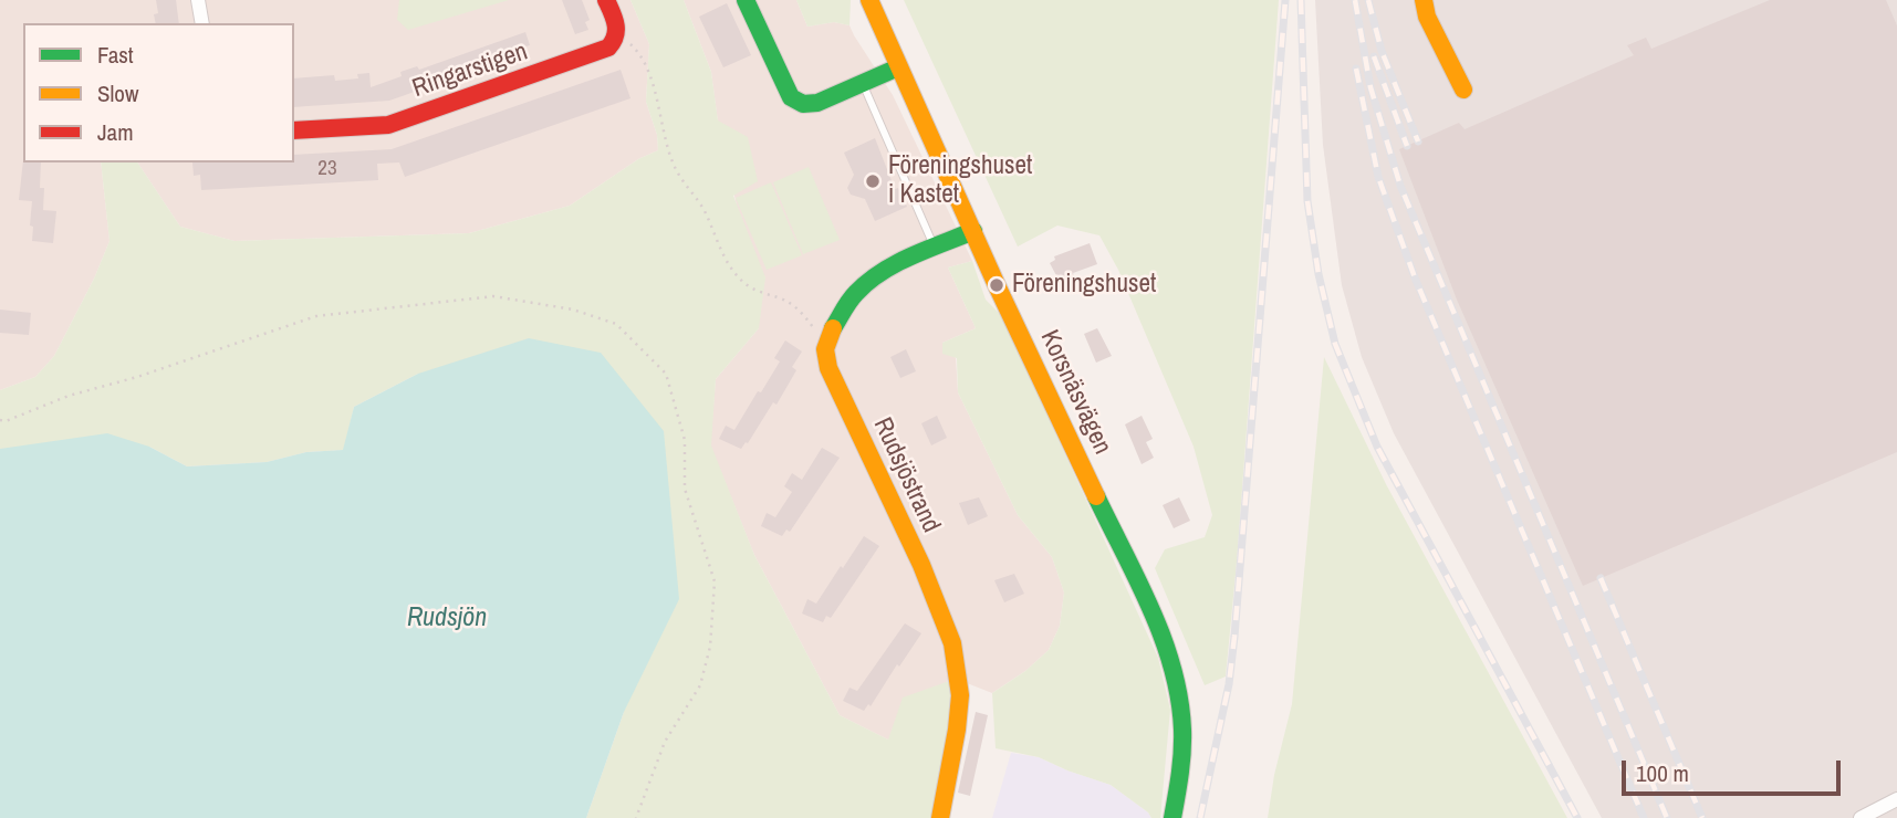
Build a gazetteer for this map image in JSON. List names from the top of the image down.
{
  "streets": {
    "street": ["Ringarstigen", "Korsnäsvägen", "Rudsjöstrand"]
  },
  "water": ["Rudsjön"],
  "places": ["Föreningshuset i Kastet", "Föreningshuset"],
  "house_numbers": ["23"],
  "legend": ["Fast", "Slow", "Jam"],
  "scale_bar": "100 m"
}
